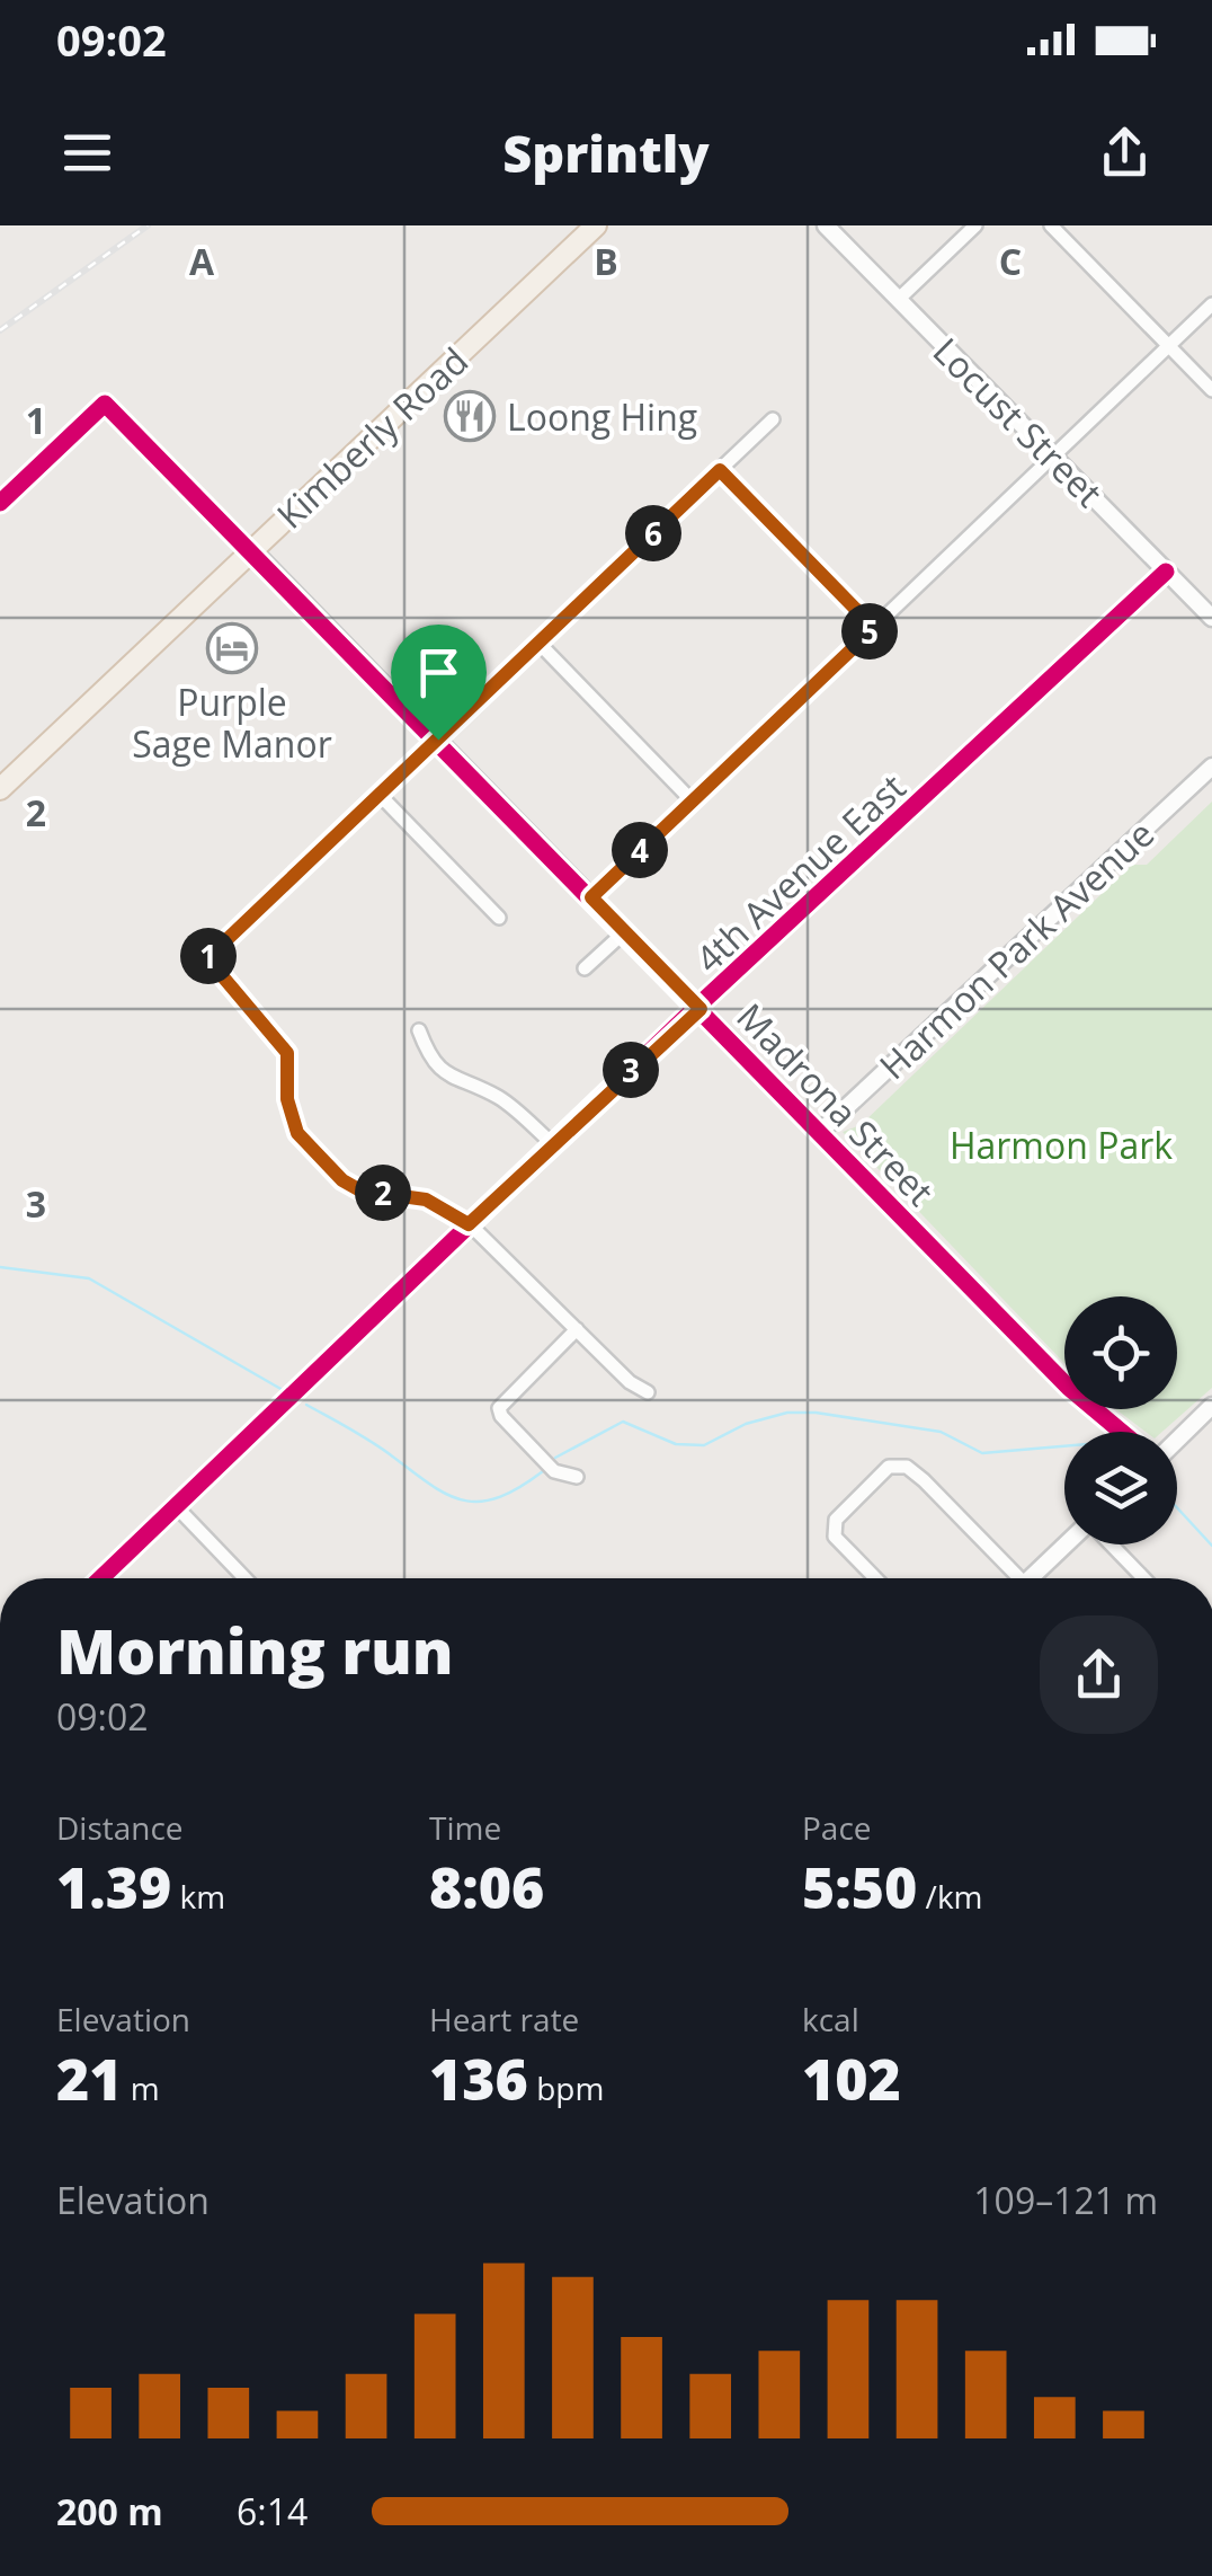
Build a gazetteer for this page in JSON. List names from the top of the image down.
{
  "streets": {
    "main road": ["Kimberly Road"],
    "street": [
      "Locust Street",
      "4th Avenue East",
      "Harmon Park Avenue",
      "Madrona Street"
    ]
  },
  "crossings": [
    ["Locust Street", "4th Avenue East"],
    ["Kimberly Road", "Madrona Street"],
    ["4th Avenue East", "Madrona Street"],
    ["Harmon Park Avenue", "Madrona Street"]
  ],
  "parks": ["Harmon Park"],
  "places": {
    "restaurant": ["Loong Hing"],
    "hotel": ["Purple Sage Manor"]
  },
  "page": {
    "status": "09:02",
    "header": "Sprintly",
    "pins": [
      "6",
      "5",
      "4",
      "1",
      "3",
      "2"
    ],
    "heading": ["Morning run", "09:02"],
    "stats": [
      ["Distance", "1.39 km"],
      ["Time", "8:06"],
      ["Pace", "5:50 /km"],
      ["Elevation", "21 m"],
      ["Heart rate", "136 bpm"],
      ["kcal", "102"]
    ],
    "chart": ["Elevation", "109–121 m"],
    "list": [
      {
        "name": "200 m",
        "note": "6:14"
      }
    ]
  },
  "grid": {
    "columns": ["A", "B", "C"],
    "rows": ["1", "2", "3"]
  }
}
